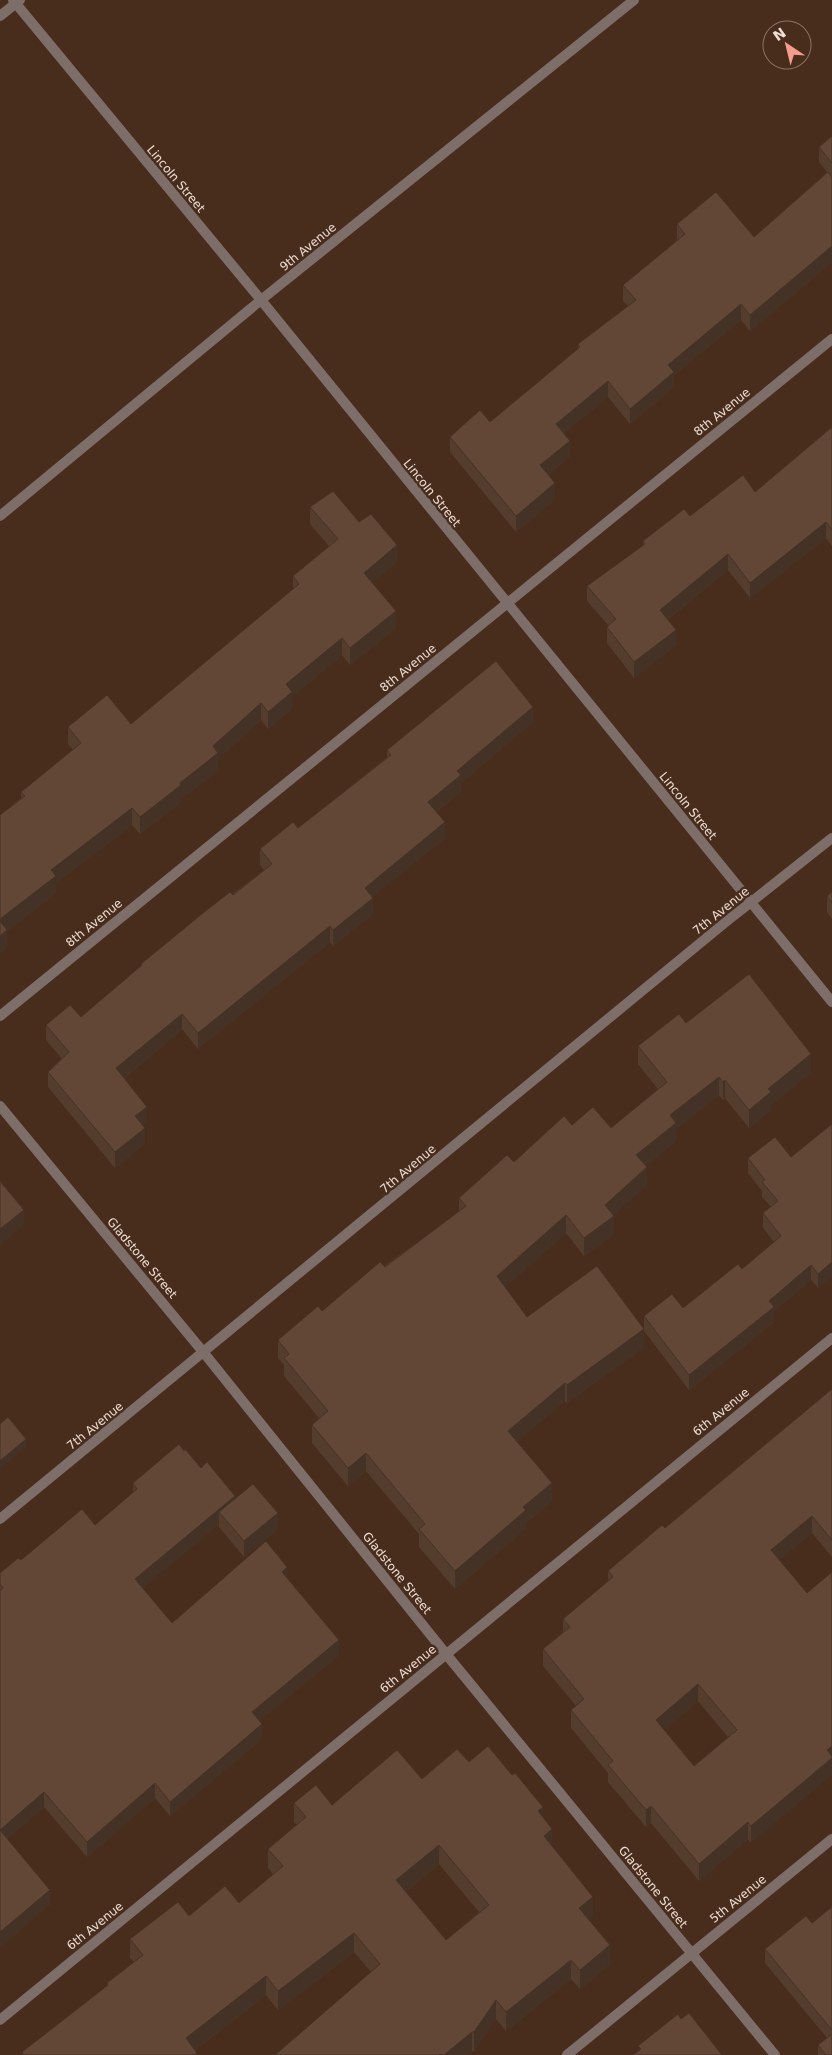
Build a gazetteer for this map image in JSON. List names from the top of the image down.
{
  "streets": {
    "street": [
      "Lincoln Street",
      "9th Avenue",
      "8th Avenue",
      "7th Avenue",
      "Gladstone Street",
      "6th Avenue",
      "5th Avenue"
    ]
  },
  "crossings": [
    ["Lincoln Street", "9th Avenue"],
    ["Lincoln Street", "8th Avenue"],
    ["Lincoln Street", "7th Avenue"],
    ["7th Avenue", "Gladstone Street"],
    ["Gladstone Street", "6th Avenue"],
    ["Gladstone Street", "5th Avenue"]
  ],
  "north": "top left"
}
